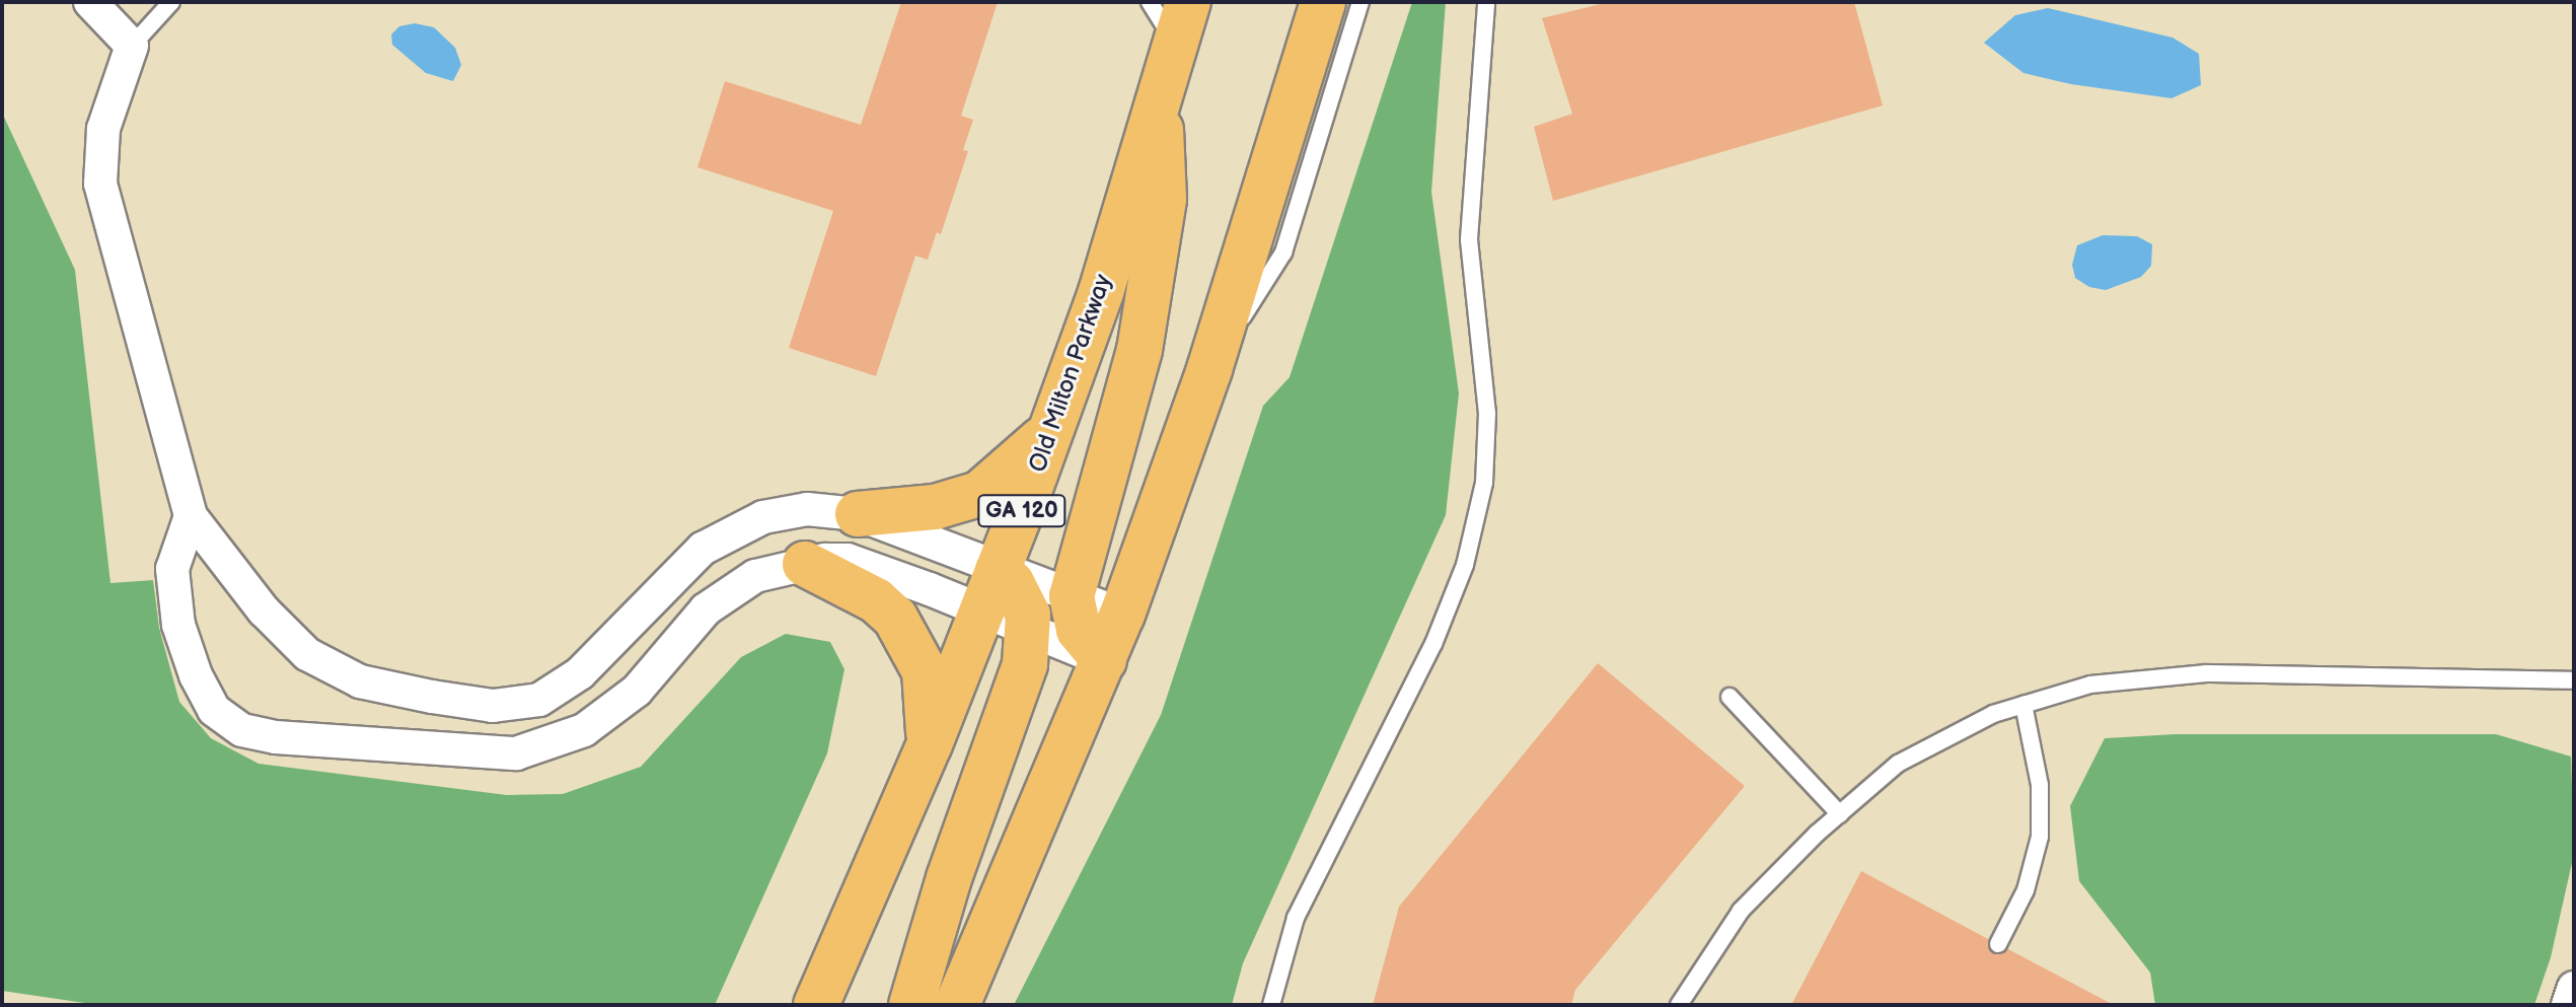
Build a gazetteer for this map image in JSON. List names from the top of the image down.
{
  "streets": {
    "highway": ["Old Milton Parkway", "GA 120"]
  }
}
